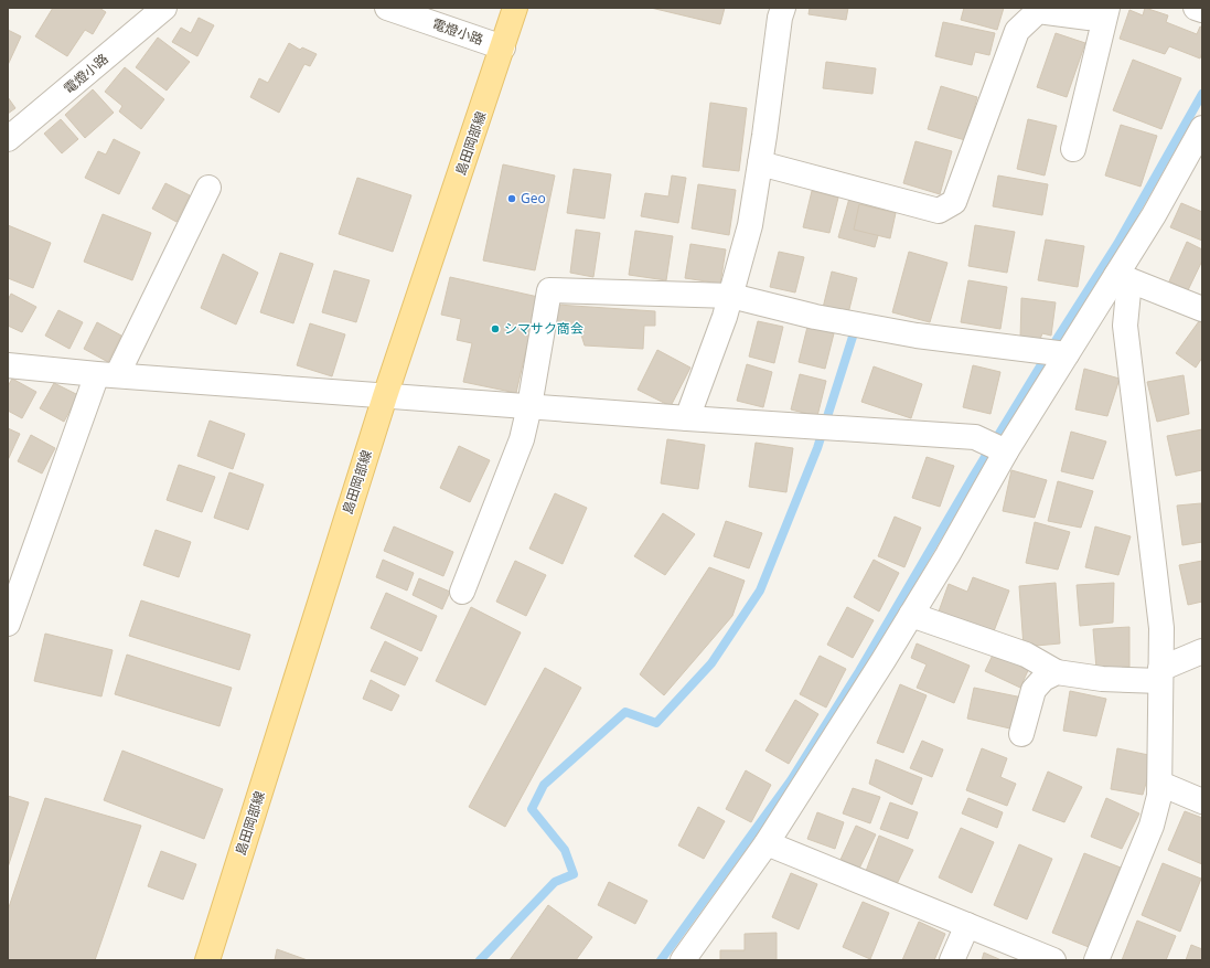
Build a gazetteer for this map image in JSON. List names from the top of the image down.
{
  "streets": {
    "main road": ["島田岡部線"],
    "street": ["電燈小路"]
  },
  "crossings": [
    ["電燈小路", "島田岡部線"]
  ],
  "places": ["Geo", "シマサク商会"]
}
